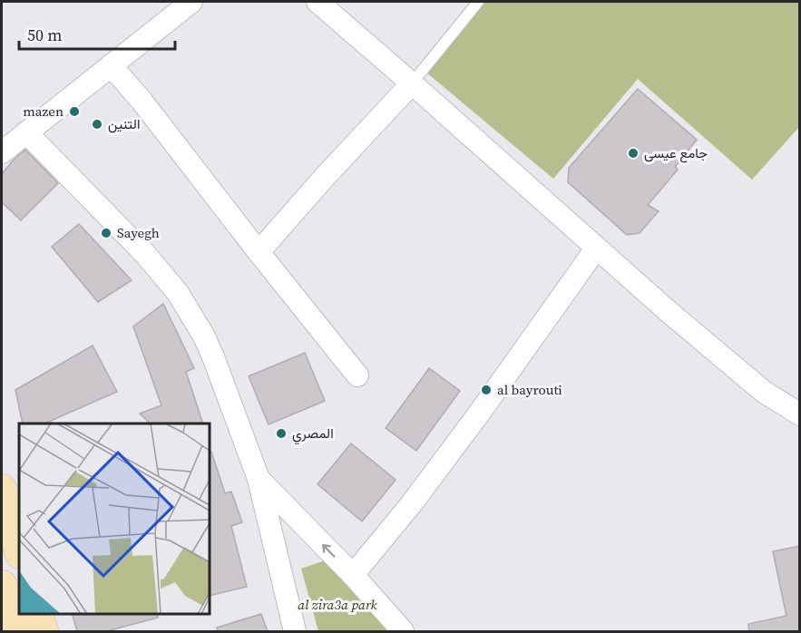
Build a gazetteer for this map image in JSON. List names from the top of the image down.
{
  "parks": ["al zira3a park"],
  "places": [
    "mazen",
    "التنين",
    "جامع عيسى",
    "Sayegh",
    "al bayrouti",
    "المصري"
  ],
  "scale_bar": "50 m"
}
